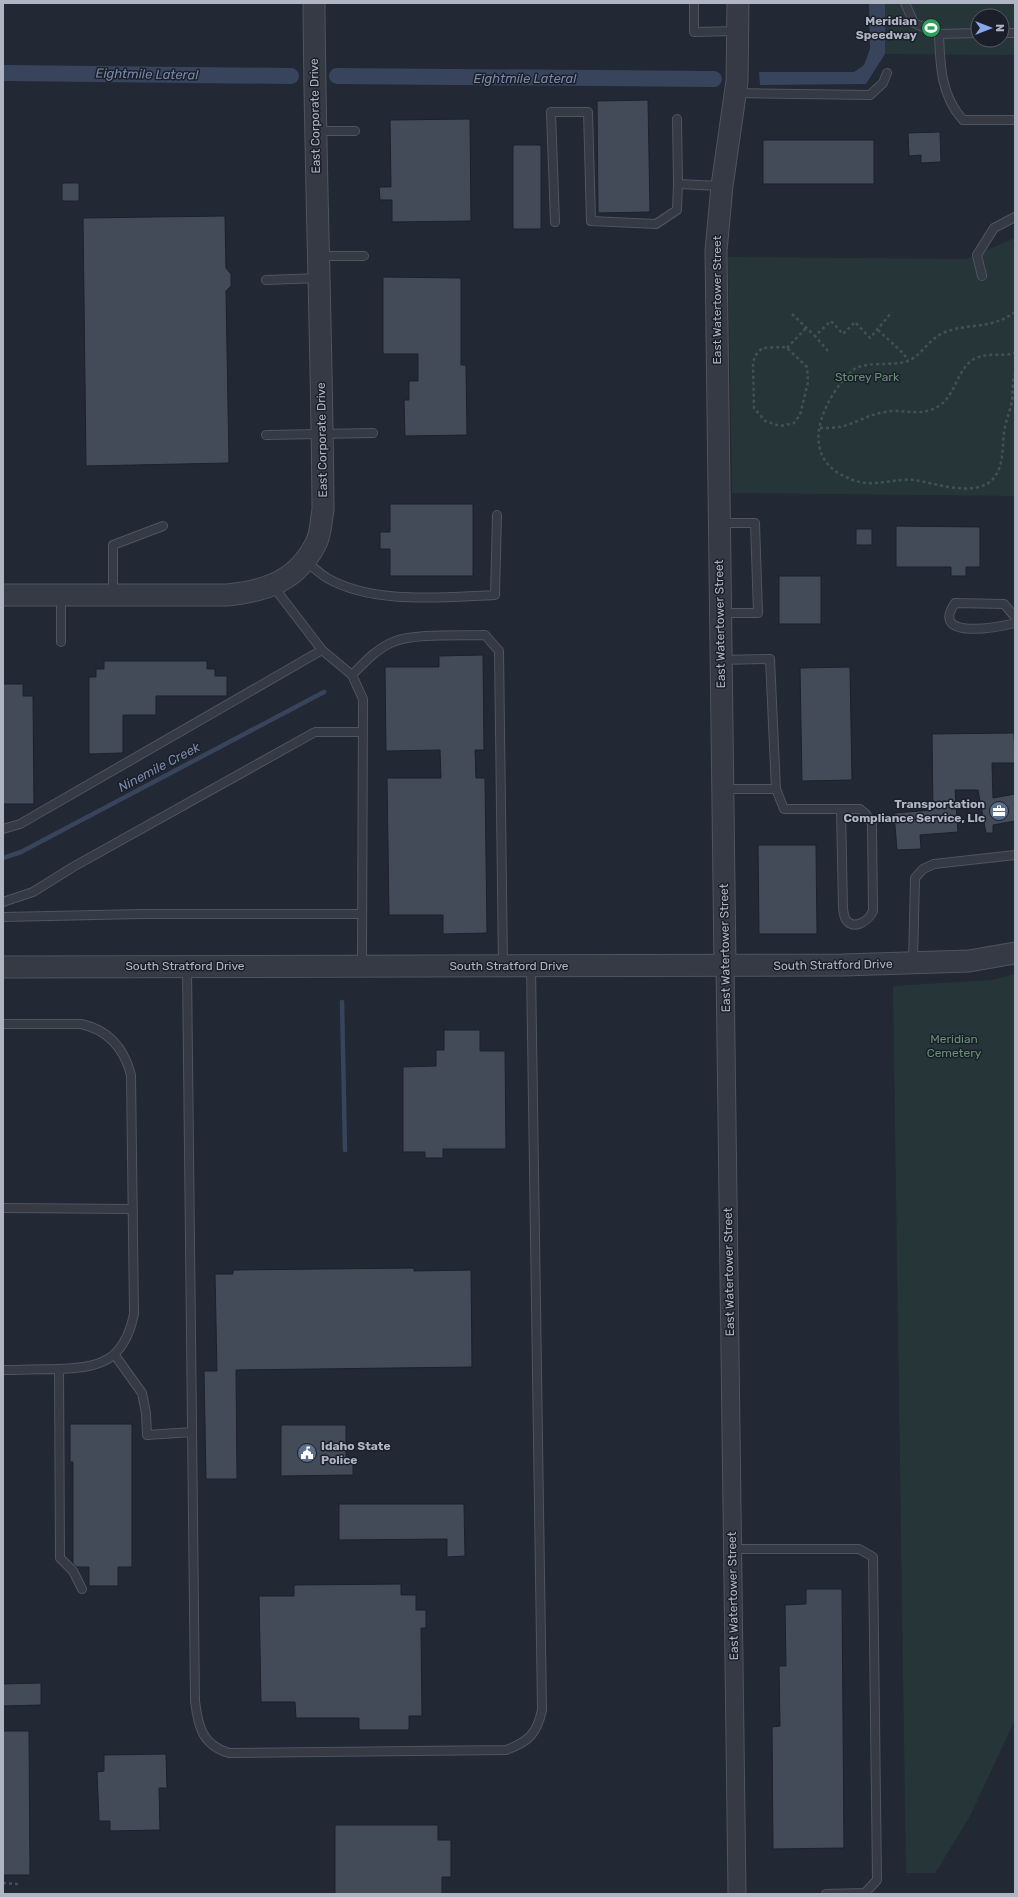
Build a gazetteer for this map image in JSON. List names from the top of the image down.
{
  "streets": {
    "street": ["East Corporate Drive", "East Watertower Street", "South Stratford Drive"]
  },
  "crossings": [
    ["East Watertower Street", "South Stratford Drive"]
  ],
  "water": ["Eightmile Lateral", "Ninemile Creek"],
  "parks": ["Storey Park", "Meridian Cemetery"],
  "places": {
    "sports": ["Meridian Speedway"],
    "office": ["Transportation Compliance Service, Llc"],
    "public building": ["Idaho State Police"]
  },
  "north": "right"
}
